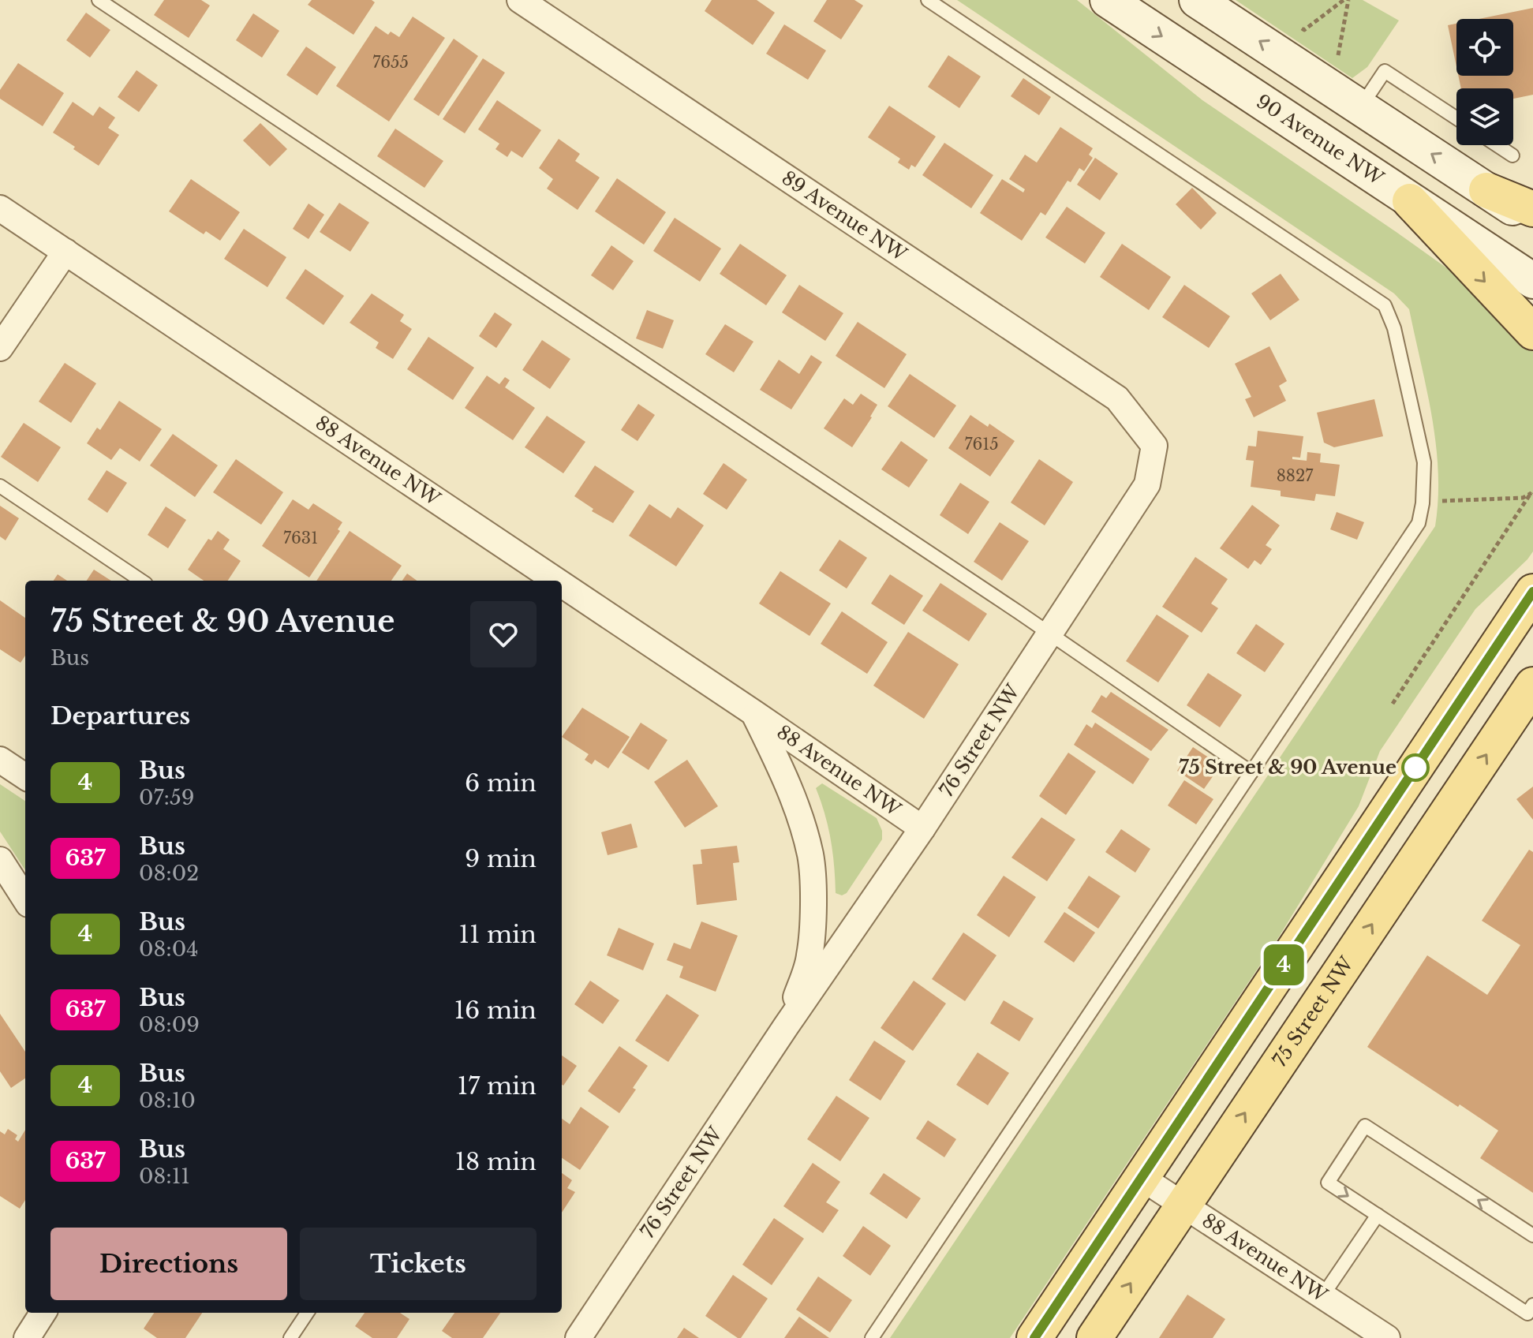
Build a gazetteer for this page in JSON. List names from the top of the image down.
{
  "streets": {
    "main road": ["90 Avenue NW", "75 Street NW"],
    "street": ["89 Avenue NW", "88 Avenue NW", "76 Street NW"]
  },
  "crossings": [
    ["89 Avenue NW", "76 Street NW"],
    ["88 Avenue NW", "76 Street NW"],
    ["88 Avenue NW", "75 Street NW"]
  ],
  "places": ["75 Street & 90 Avenue"],
  "lines": ["bus line 4"],
  "house_numbers": [
    "7655",
    "7615",
    "8827",
    "7631"
  ],
  "page": {
    "on_map": "4",
    "heading": [
      ["75 Street & 90 Avenue", "Bus"],
      "Departures"
    ],
    "list": [
      {
        "mark": "4",
        "name": "Bus",
        "note": "07:59",
        "value": "6 min"
      },
      {
        "mark": "637",
        "name": "Bus",
        "note": "08:02",
        "value": "9 min"
      },
      {
        "mark": "4",
        "name": "Bus",
        "note": "08:04",
        "value": "11 min"
      },
      {
        "mark": "637",
        "name": "Bus",
        "note": "08:09",
        "value": "16 min"
      },
      {
        "mark": "4",
        "name": "Bus",
        "note": "08:10",
        "value": "17 min"
      },
      {
        "mark": "637",
        "name": "Bus",
        "note": "08:11",
        "value": "18 min"
      }
    ],
    "buttons": ["Directions", "Tickets"]
  }
}
